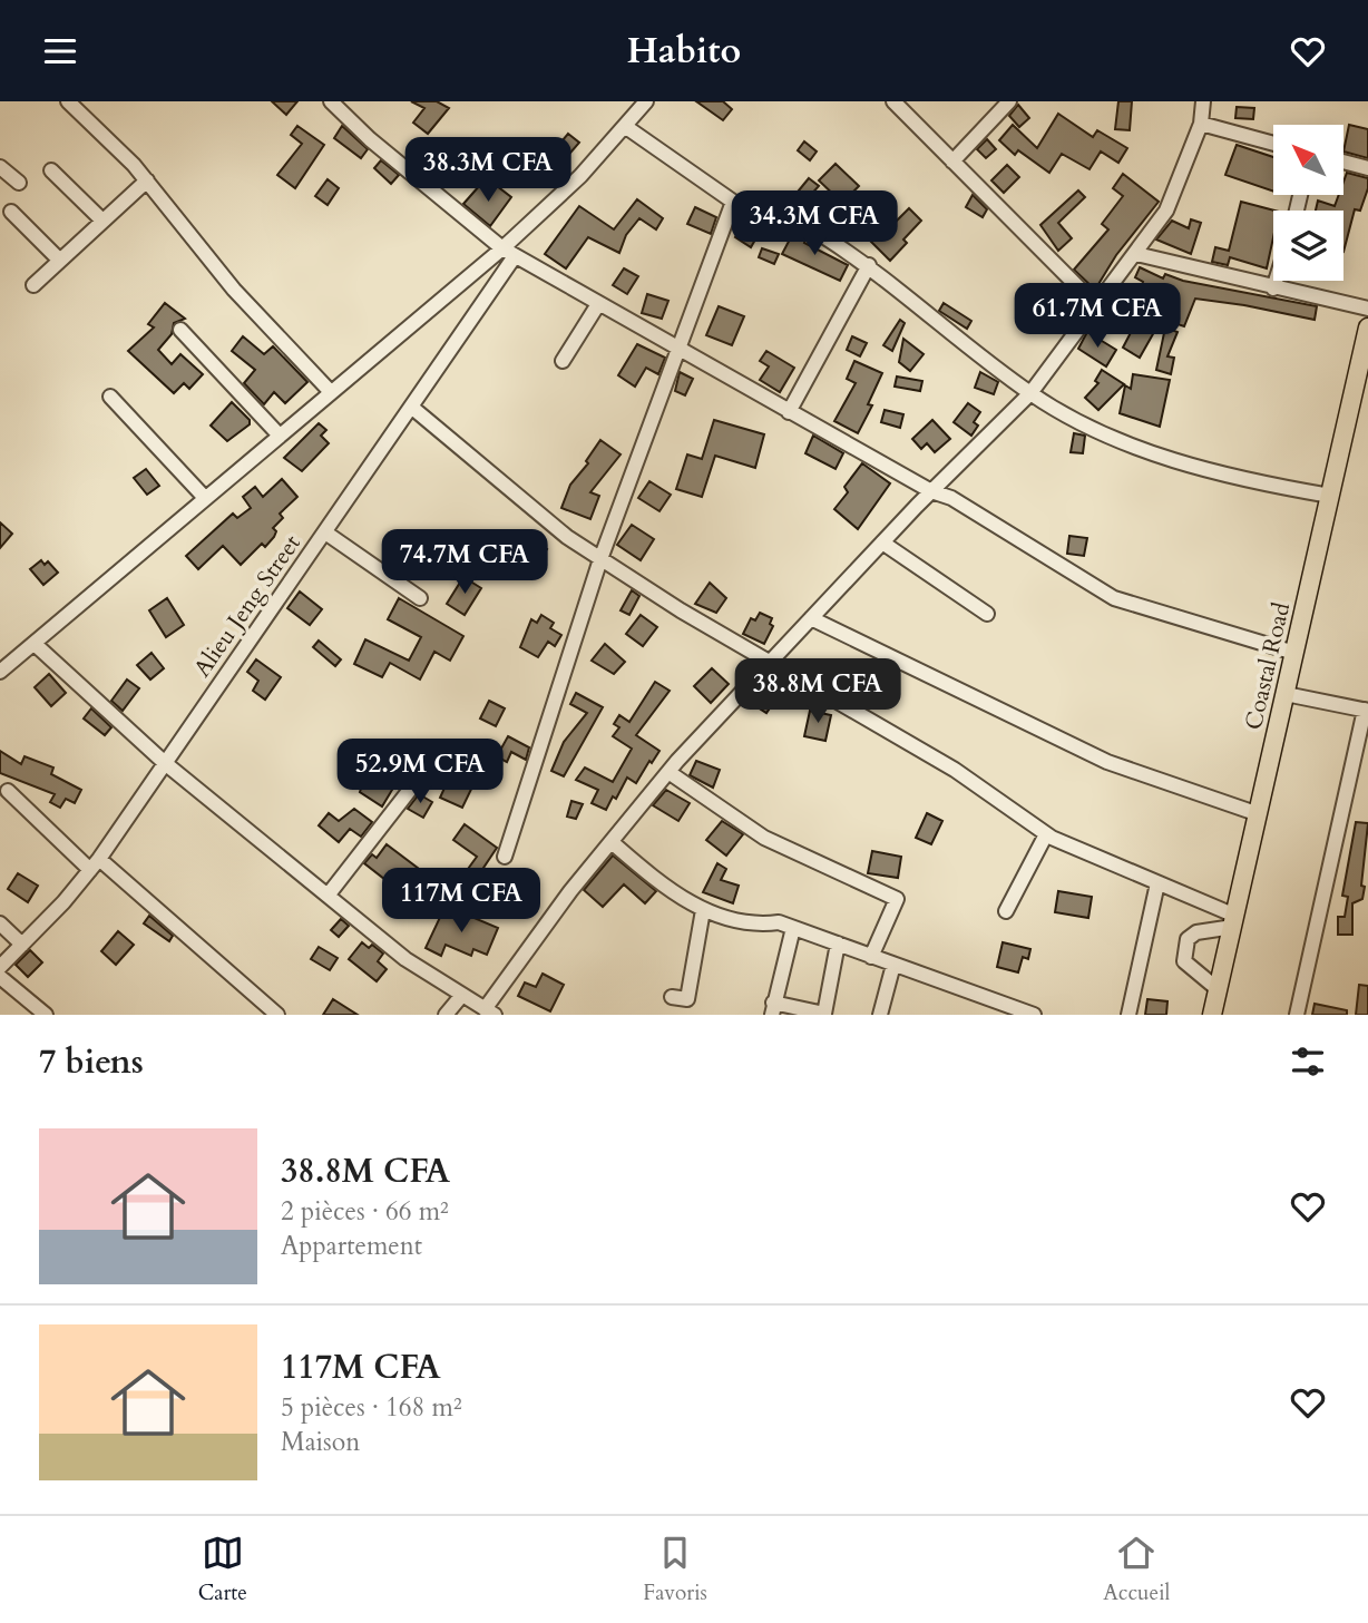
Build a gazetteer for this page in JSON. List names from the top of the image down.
{
  "streets": {
    "main road": ["Coastal Road"],
    "street": ["Alieu Jeng Street"]
  },
  "north": "top left",
  "page": {
    "header": "Habito",
    "price": [
      "38.3M CFA",
      "34.3M CFA",
      "61.7M CFA",
      "74.7M CFA",
      "38.8M CFA",
      "52.9M CFA",
      "117M CFA"
    ],
    "heading": "7 biens",
    "list": [
      {
        "name": "38.8M CFA",
        "note": "2 pièces · 66 m² · Appartement"
      },
      {
        "name": "117M CFA",
        "note": "5 pièces · 168 m² · Maison"
      }
    ],
    "tabs": ["Carte", "Favoris", "Accueil"]
  }
}
